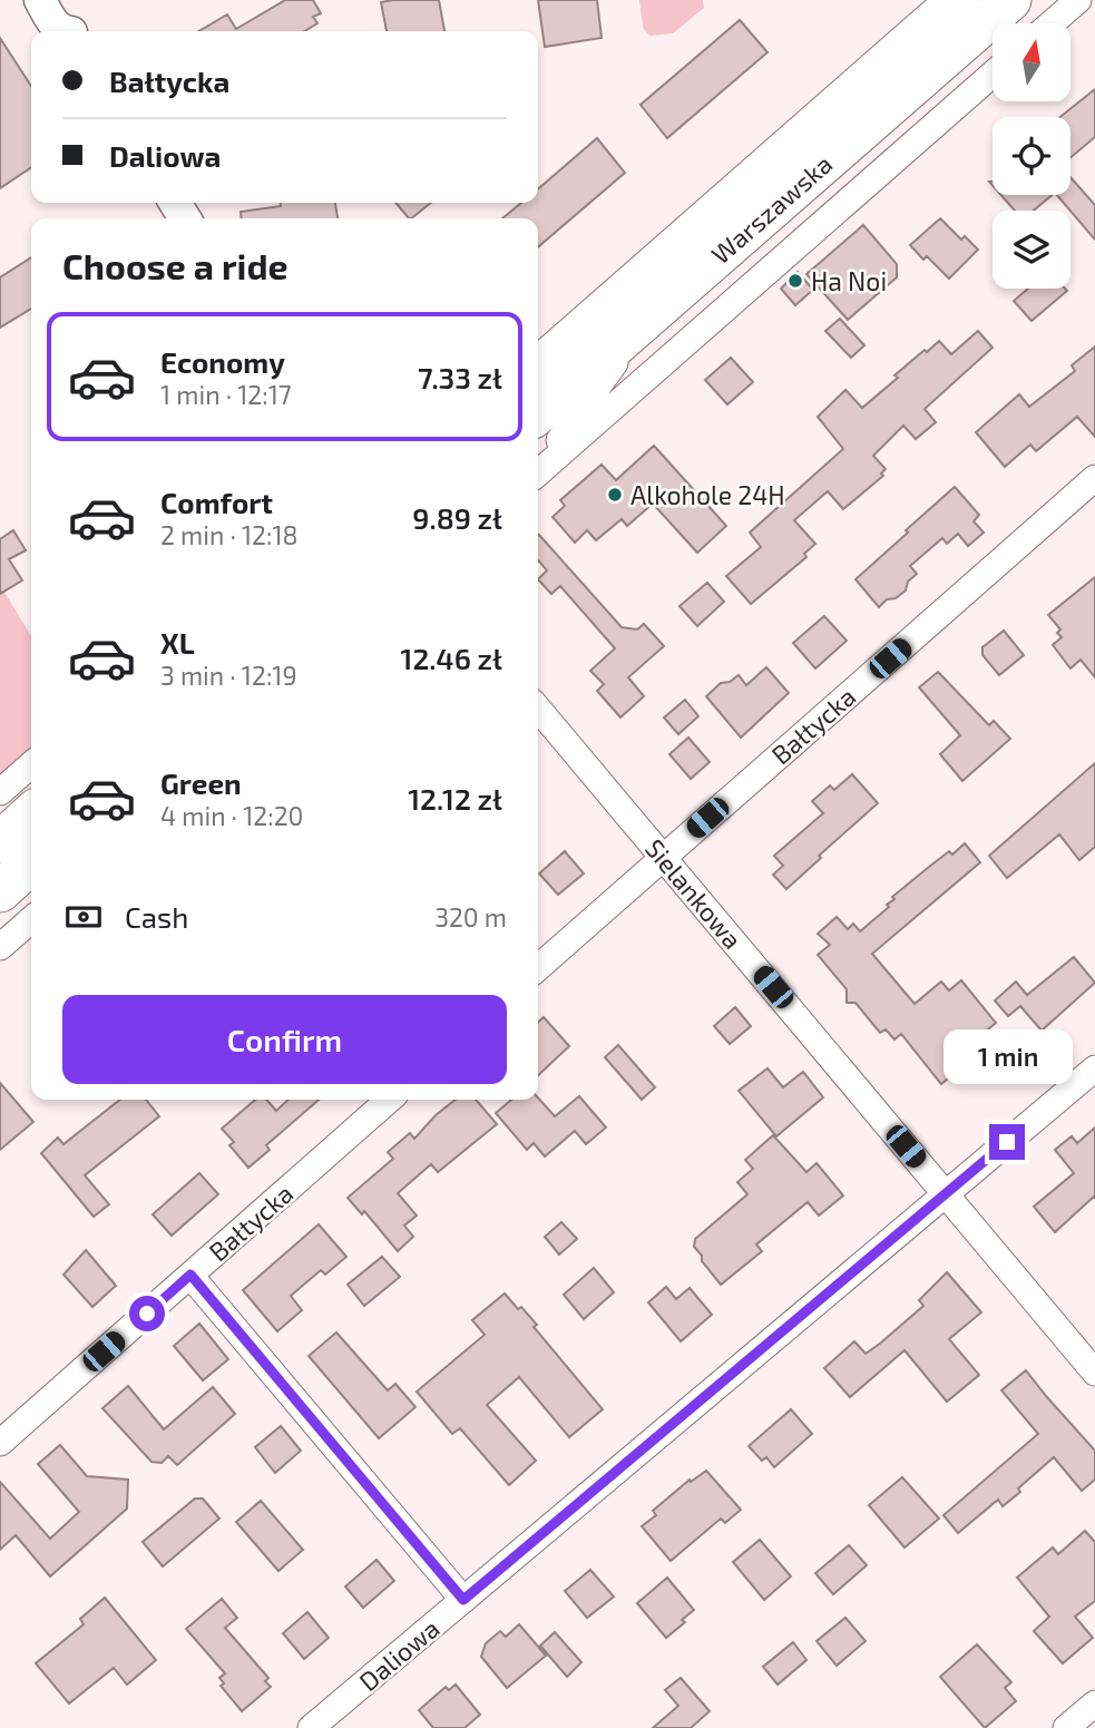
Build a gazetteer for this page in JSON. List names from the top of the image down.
{
  "streets": {
    "main road": ["Warszawska"],
    "street": ["Bałtycka", "Sielankowa", "Daliowa"]
  },
  "crossings": [
    ["Bałtycka", "Sielankowa"],
    ["Sielankowa", "Daliowa"]
  ],
  "places": ["Ha Noi", "Alkohole 24H"],
  "north": "top",
  "page": {
    "banner": ["Bałtycka", "Daliowa"],
    "heading": "Choose a ride",
    "list": [
      {
        "name": "Economy",
        "note": "1 min · 12:17",
        "value": "7.33 zł"
      },
      {
        "name": "Comfort",
        "note": "2 min · 12:18",
        "value": "9.89 zł"
      },
      {
        "name": "XL",
        "note": "3 min · 12:19",
        "value": "12.46 zł"
      },
      {
        "name": "Green",
        "note": "4 min · 12:20",
        "value": "12.12 zł"
      }
    ],
    "pay": ["Cash", "320 m"],
    "buttons": "Confirm",
    "bubble": "1 min"
  }
}
